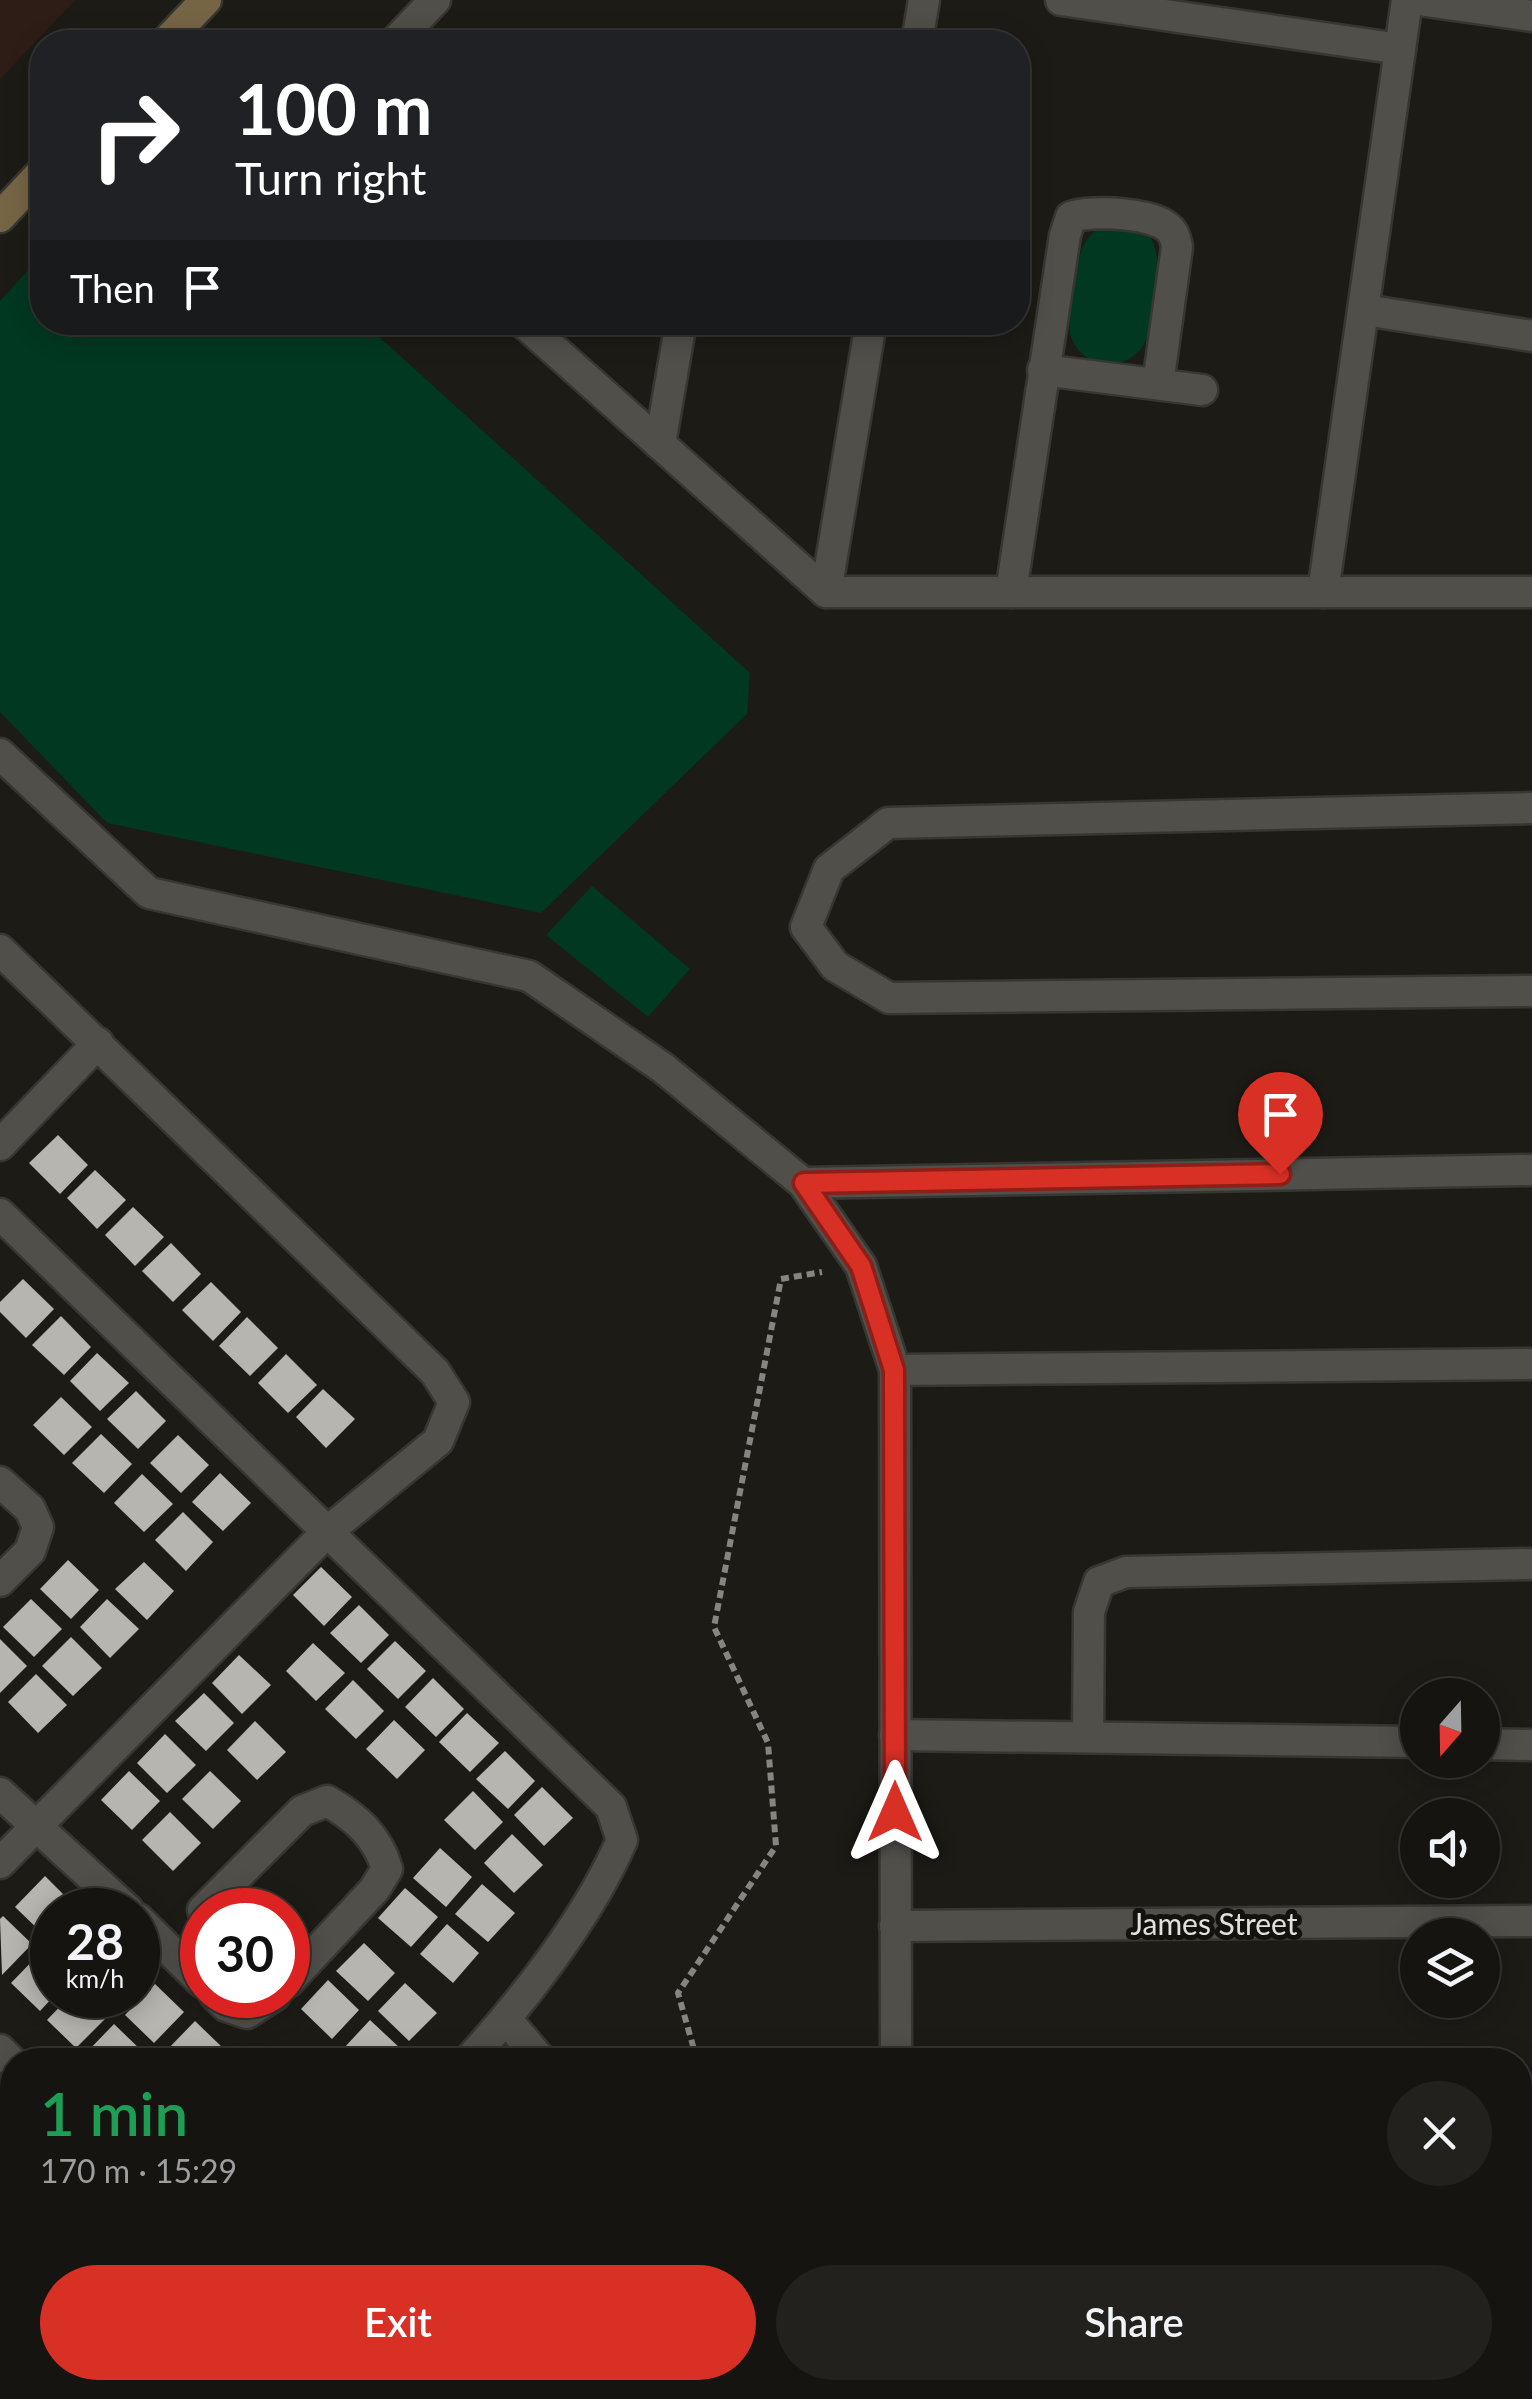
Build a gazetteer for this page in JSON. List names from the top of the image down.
{
  "streets": {
    "street": ["James Street"]
  },
  "north": "bottom",
  "page": {
    "turn": ["100 m", "Turn right"],
    "then": "Then",
    "speed": "28 km/h",
    "limit": "30",
    "heading": ["1 min", "170 m · 15:29"],
    "buttons": ["Exit", "Share"]
  }
}
